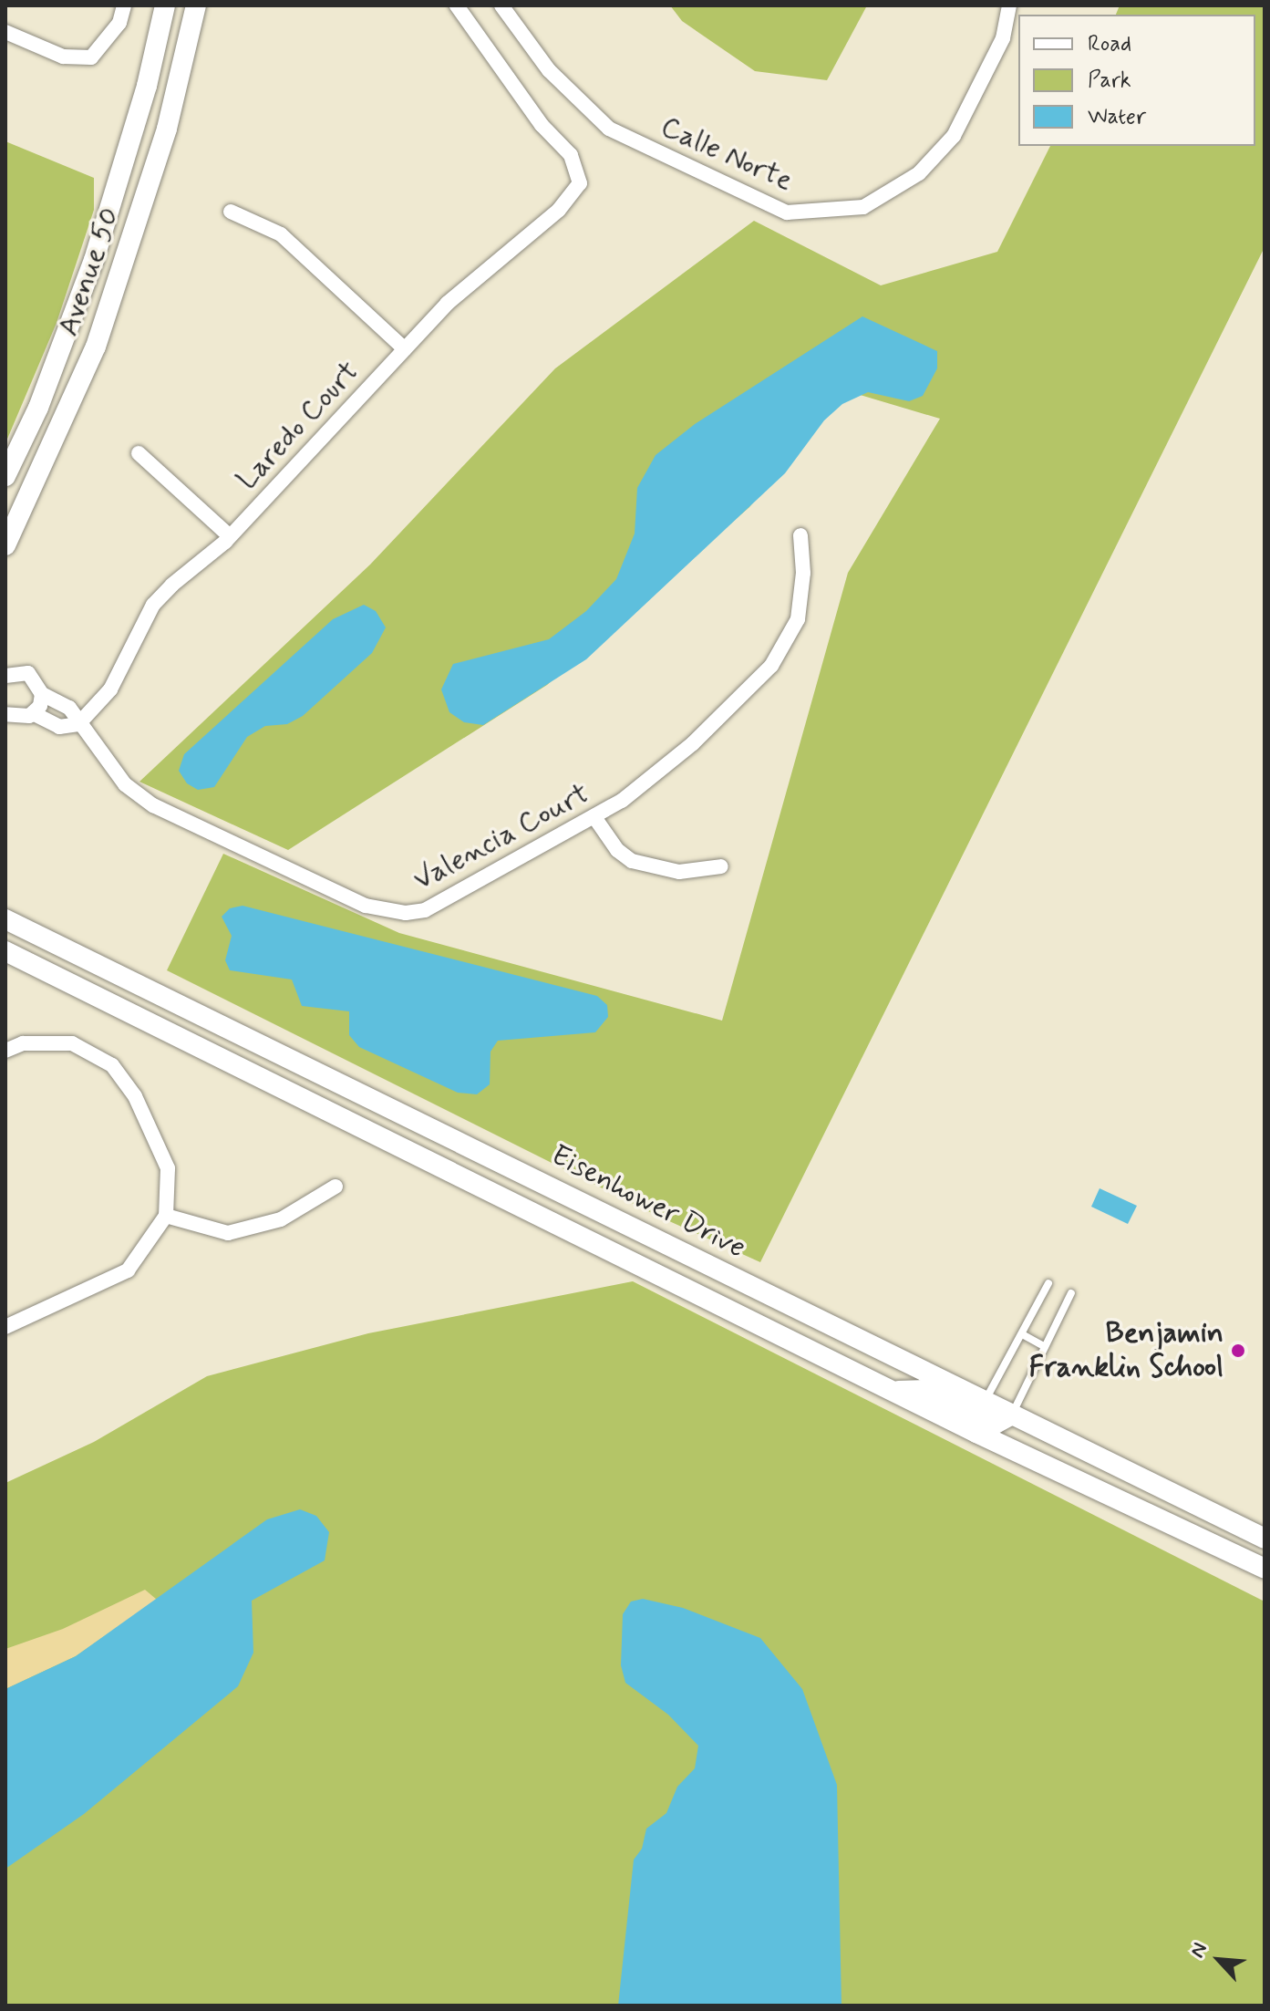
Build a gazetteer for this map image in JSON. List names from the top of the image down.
{
  "streets": {
    "main road": ["Avenue 50", "Eisenhower Drive"],
    "street": ["Calle Norte", "Laredo Court", "Valencia Court"]
  },
  "crossings": [
    ["Laredo Court", "Valencia Court"]
  ],
  "places": ["Benjamin Franklin School"],
  "legend": ["Road", "Park", "Water"],
  "north": "top left"
}
